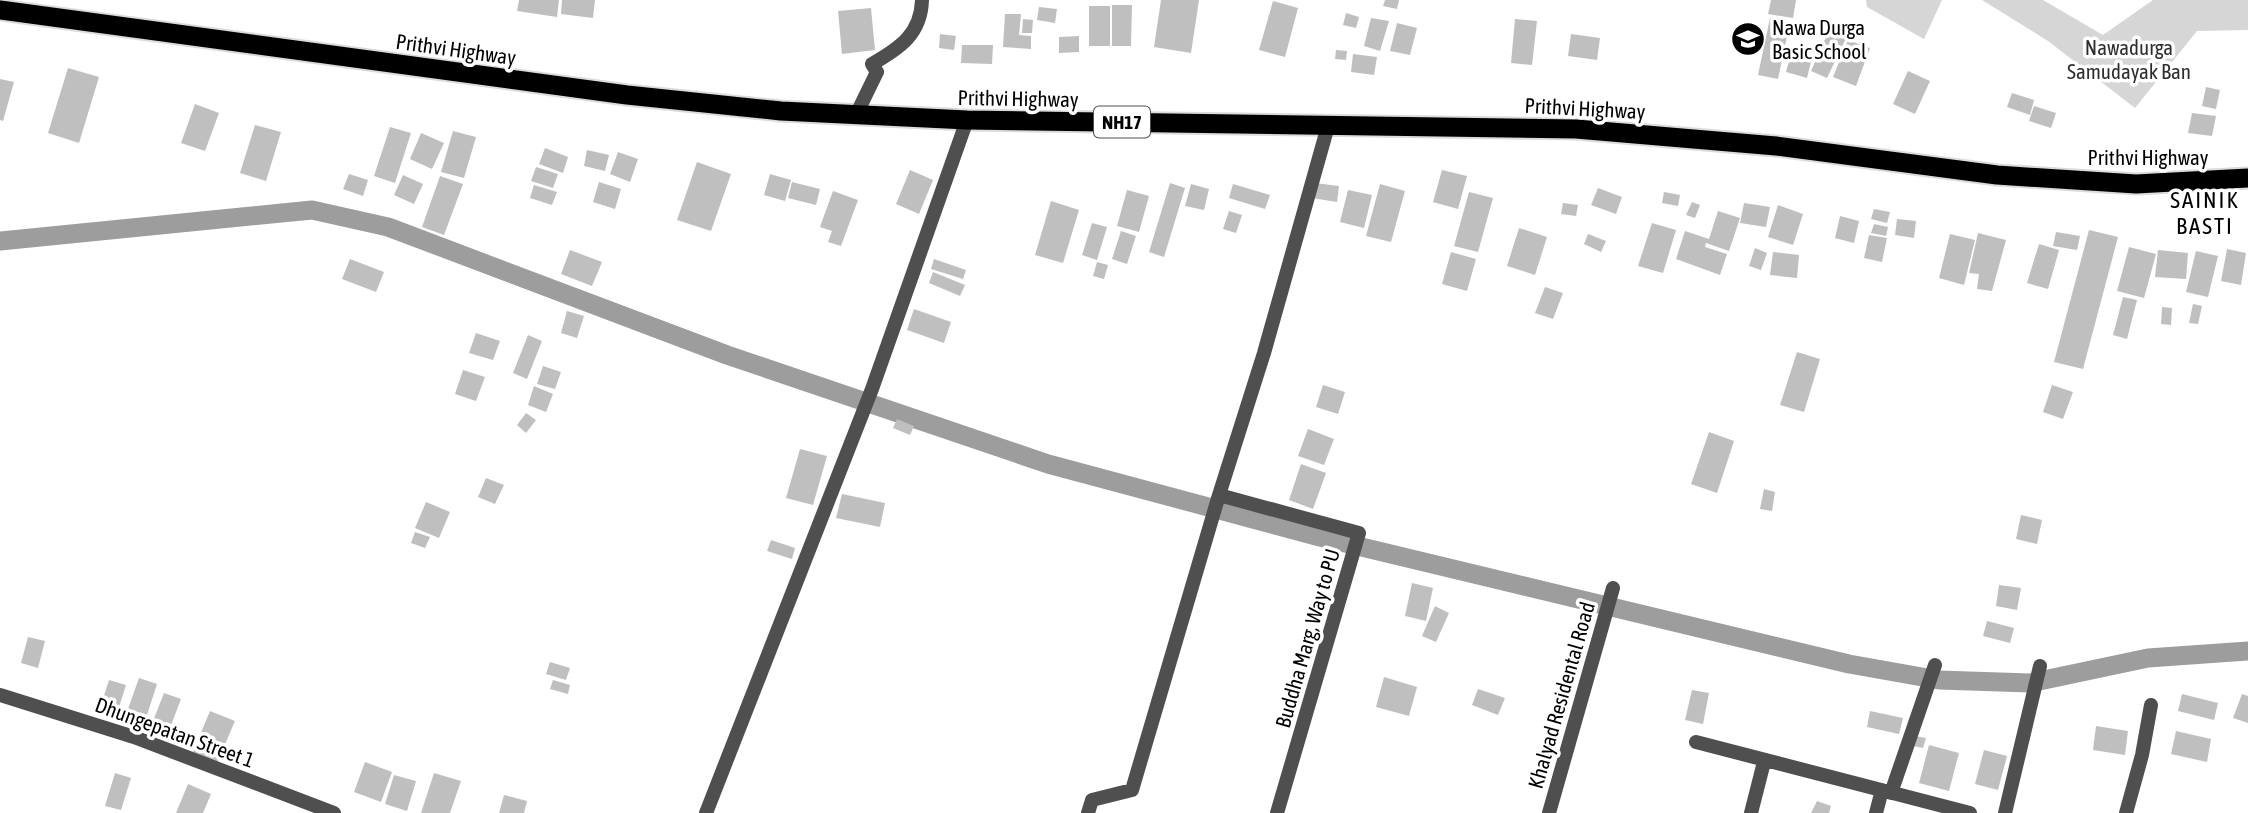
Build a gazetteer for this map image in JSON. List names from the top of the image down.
{
  "streets": {
    "highway": ["Prithvi Highway", "NH17"],
    "street": ["Buddha Marg, Way to PU", "Khalyad Residental Road", "Dhungepatan Street 1"]
  },
  "districts": ["SAINIK BASTI"],
  "parks": ["Nawadurga Samudayak Ban"],
  "places": {
    "school or university": ["Nawa Durga Basic School"]
  }
}
